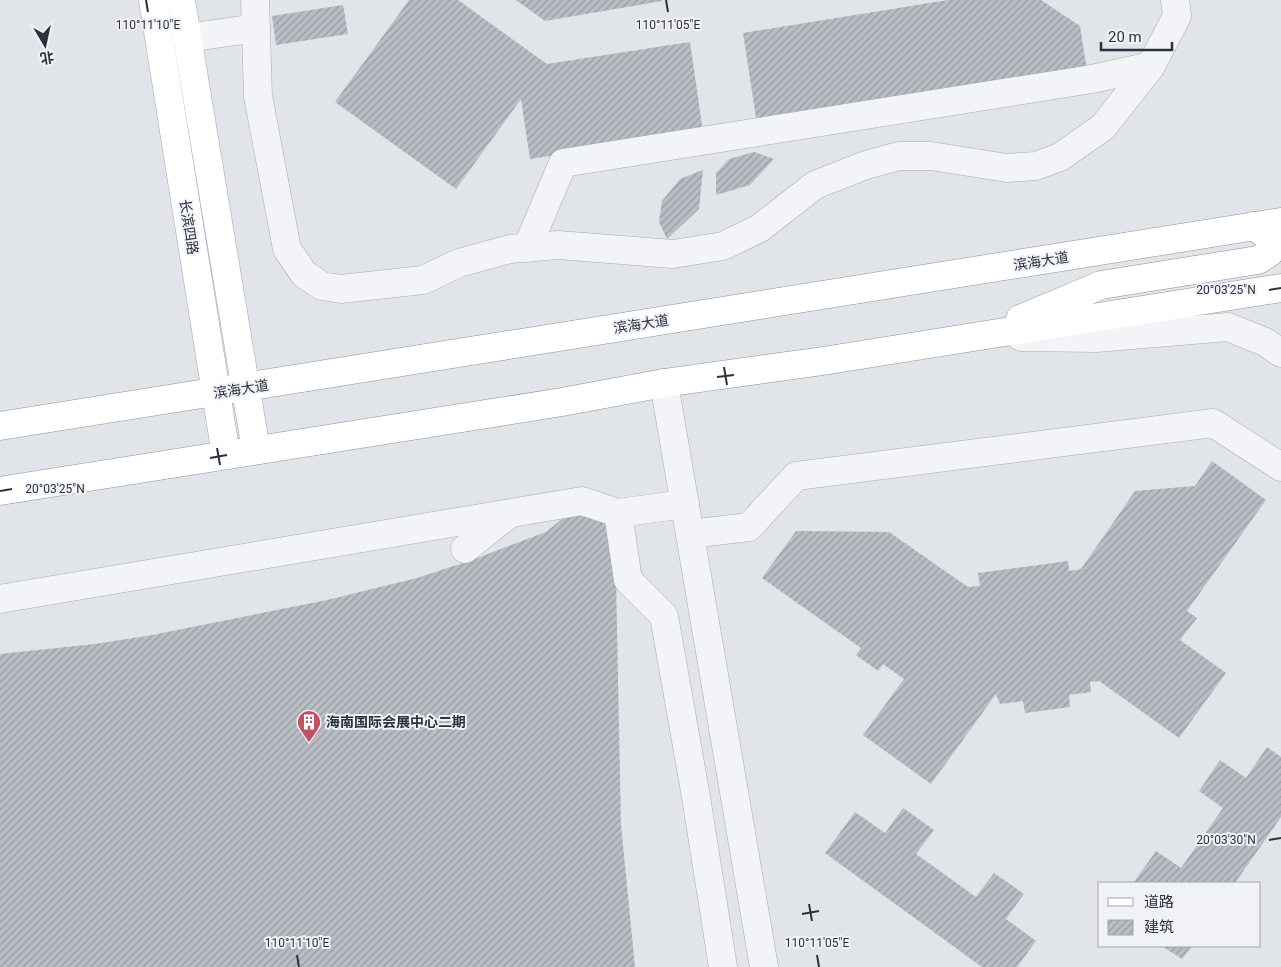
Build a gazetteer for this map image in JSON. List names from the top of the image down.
{
  "streets": {
    "main road": ["长滨四路", "滨海大道"]
  },
  "crossings": [
    ["长滨四路", "滨海大道"]
  ],
  "places": {
    "building": ["海南国际会展中心二期"]
  },
  "legend": ["道路", "建筑"],
  "scale_bar": "20 m",
  "north": "bottom",
  "coordinates": [
    "110°11'10\"E",
    "110°11'05\"E",
    "20°03'25\"N",
    "20°03'30\"N"
  ]
}
